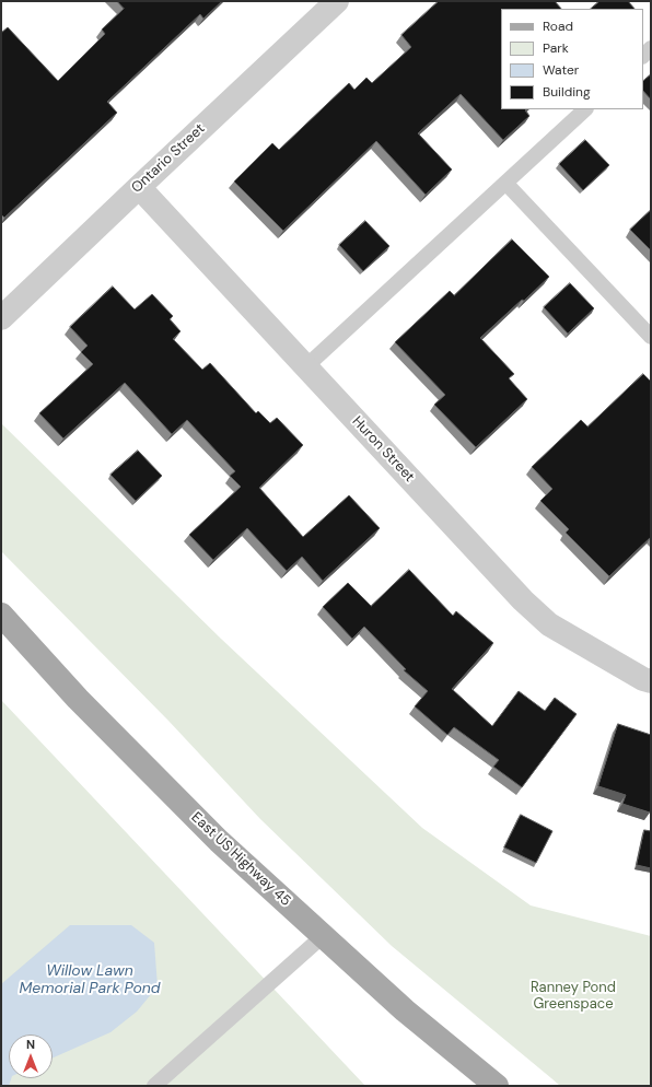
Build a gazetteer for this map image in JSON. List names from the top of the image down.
{
  "streets": {
    "main road": ["East US Highway 45"],
    "street": ["Ontario Street", "Huron Street"]
  },
  "crossings": [
    ["Ontario Street", "Huron Street"]
  ],
  "water": ["Willow Lawn Memorial Park Pond"],
  "parks": ["Ranney Pond Greenspace"],
  "legend": [
    "Road",
    "Park",
    "Water",
    "Building"
  ],
  "north": "top"
}
